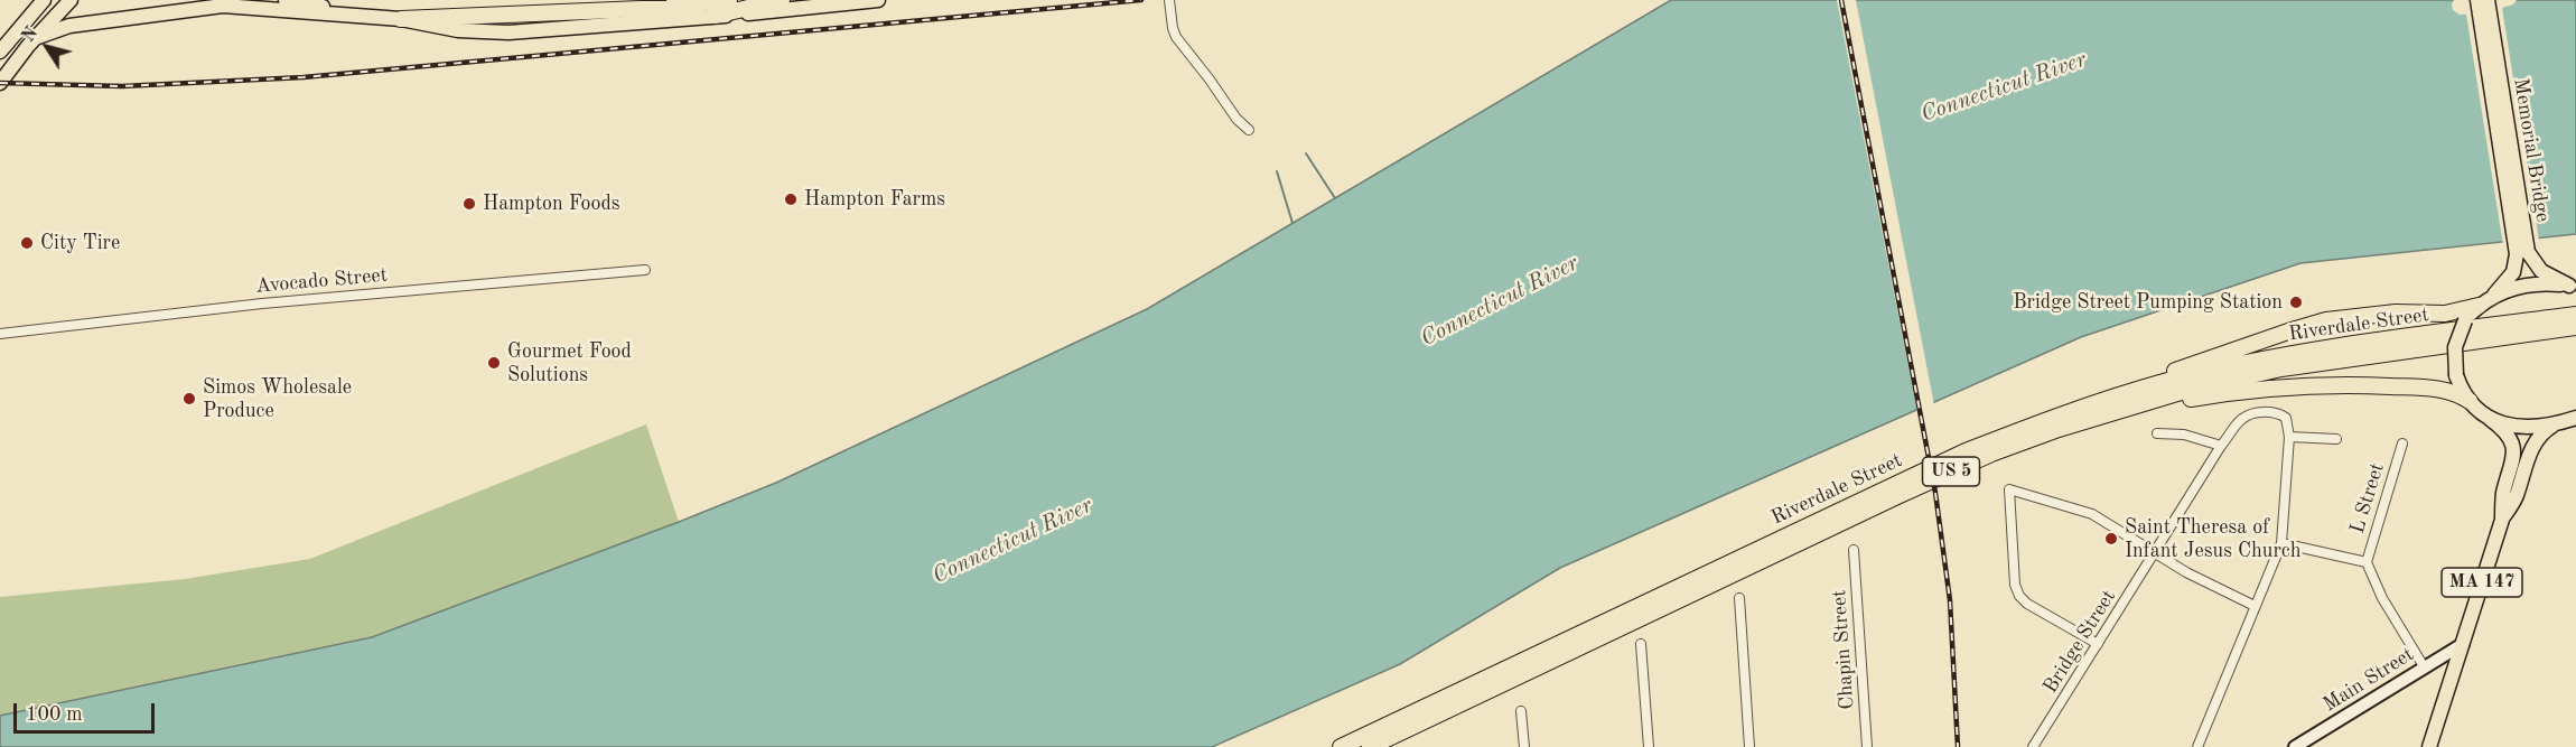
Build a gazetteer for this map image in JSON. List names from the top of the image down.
{
  "streets": {
    "highway": ["Riverdale Street", "US 5"],
    "main road": ["Memorial Bridge", "MA 147"],
    "street": [
      "Avocado Street",
      "L Street",
      "Bridge Street",
      "Chapin Street",
      "Main Street"
    ]
  },
  "crossings": [
    ["MA 147", "Main Street"]
  ],
  "water": ["Connecticut River"],
  "places": [
    "Hampton Farms",
    "Hampton Foods",
    "City Tire",
    "Bridge Street Pumping Station",
    "Gourmet Food Solutions",
    "Simos Wholesale Produce",
    "Saint Theresa of Infant Jesus Church"
  ],
  "scale_bar": "100 m",
  "north": "top left"
}
